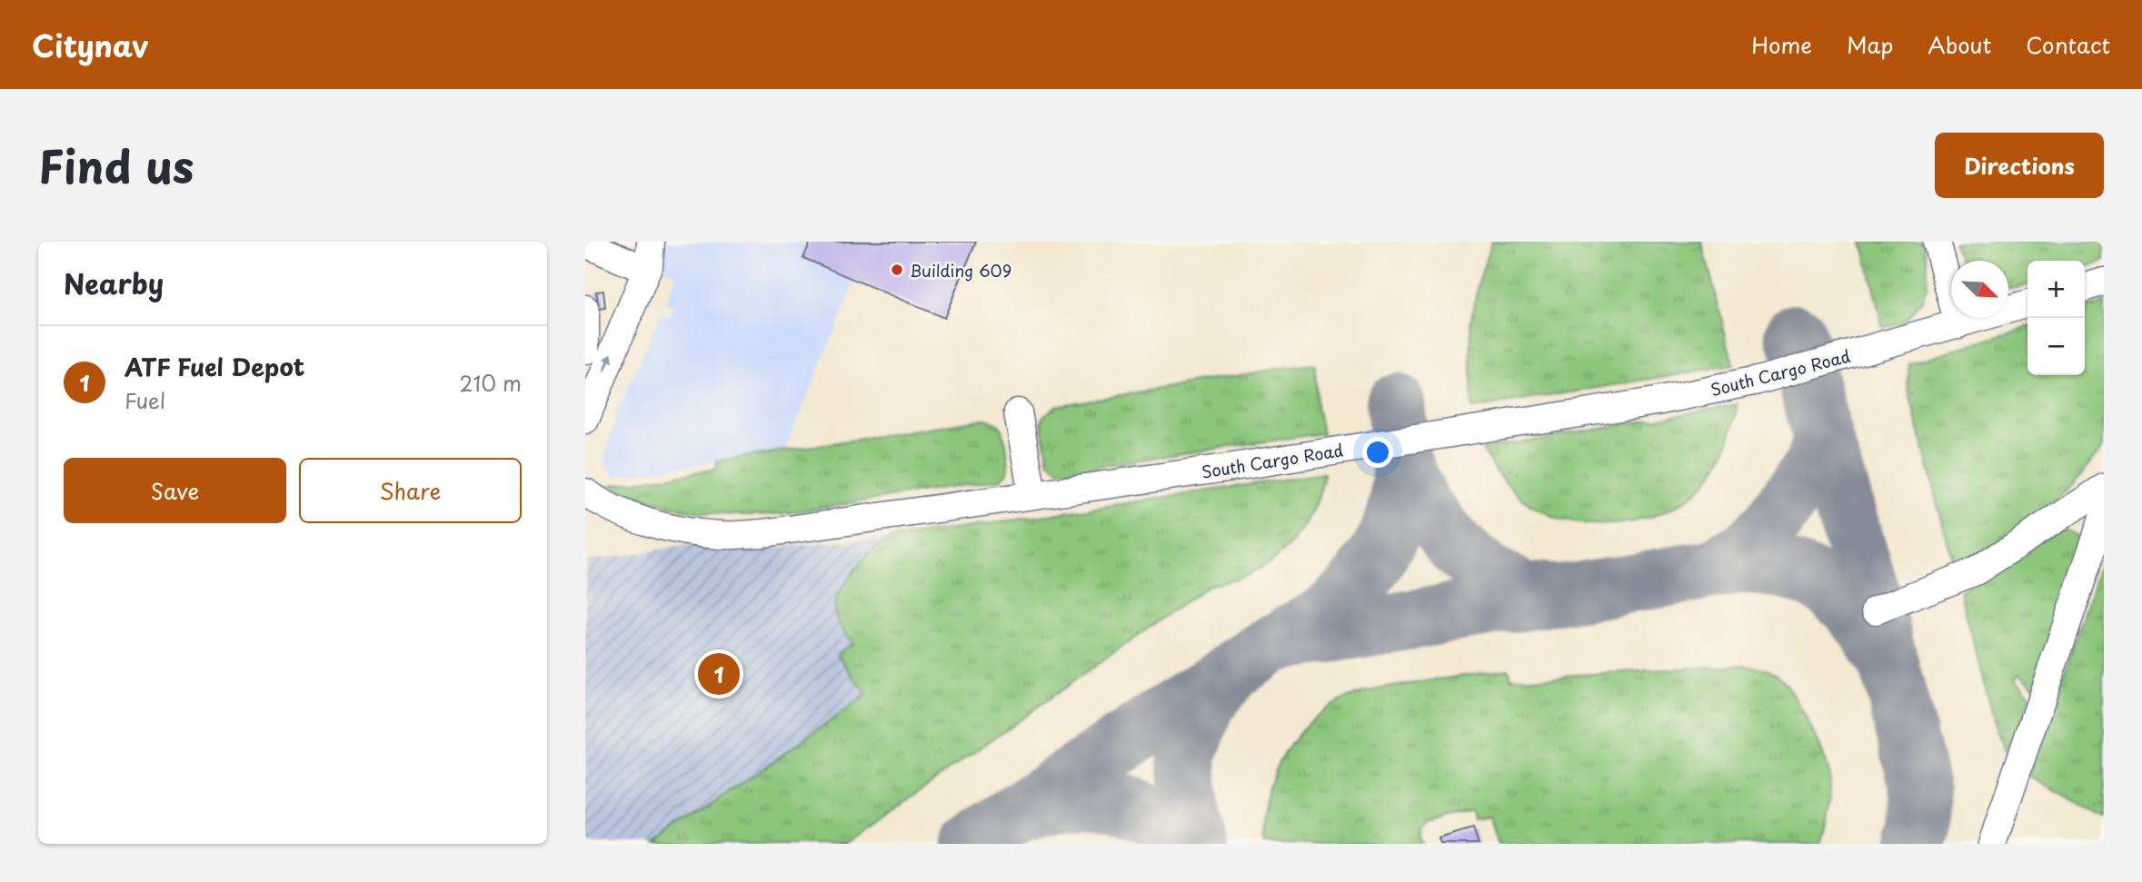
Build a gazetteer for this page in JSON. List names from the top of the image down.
{
  "streets": {
    "lane": ["South Cargo Road"]
  },
  "places": ["Building 609"],
  "north": "bottom right",
  "page": {
    "header": "Citynav",
    "nav": [
      "Home",
      "Map",
      "About",
      "Contact"
    ],
    "title": "Find us",
    "buttons": [
      "Directions",
      ["Save", "Share"]
    ],
    "heading": "Nearby",
    "map_buttons": ["+", "−"],
    "list": [
      {
        "mark": "1",
        "name": "ATF Fuel Depot",
        "note": "Fuel",
        "value": "210 m"
      }
    ],
    "pins": "1"
  }
}
